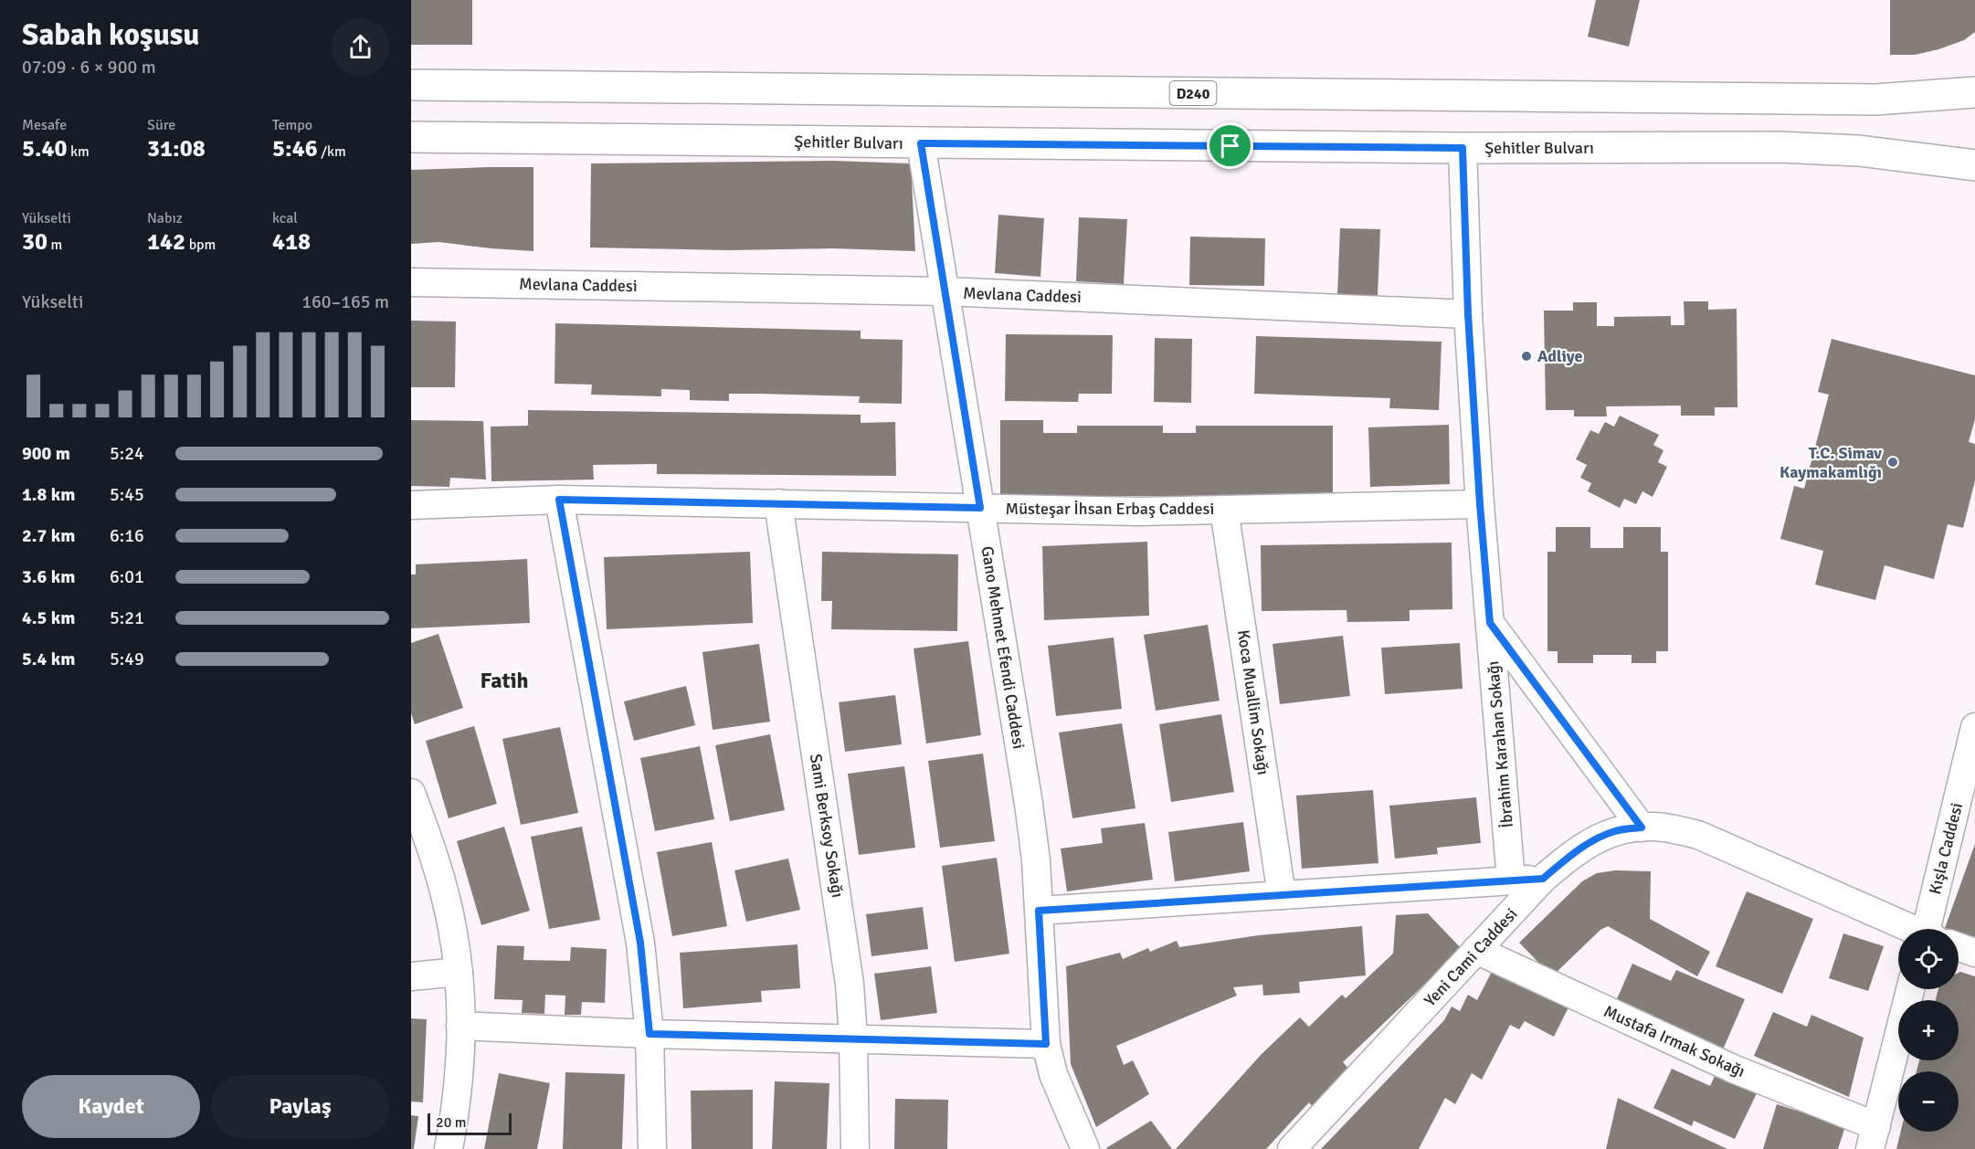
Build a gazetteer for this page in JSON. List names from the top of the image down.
{
  "streets": {
    "main road": ["D240", "Şehitler Bulvarı"],
    "street": [
      "Mevlana Caddesi",
      "Müsteşar İhsan Erbaş Caddesi",
      "Gano Mehmet Efendi Caddesi",
      "Koca Muallim Sokağı",
      "İbrahim Karahan Sokağı",
      "Sami Berksoy Sokağı",
      "Kışla Caddesi",
      "Yeni Cami Caddesi",
      "Mustafa Irmak Sokağı"
    ]
  },
  "crossings": [
    ["Şehitler Bulvarı", "Gano Mehmet Efendi Caddesi"],
    ["Şehitler Bulvarı", "İbrahim Karahan Sokağı"],
    ["Mevlana Caddesi", "Gano Mehmet Efendi Caddesi"],
    ["Mevlana Caddesi", "İbrahim Karahan Sokağı"],
    ["Müsteşar İhsan Erbaş Caddesi", "Gano Mehmet Efendi Caddesi"],
    ["Müsteşar İhsan Erbaş Caddesi", "Koca Muallim Sokağı"],
    ["Müsteşar İhsan Erbaş Caddesi", "İbrahim Karahan Sokağı"],
    ["Müsteşar İhsan Erbaş Caddesi", "Sami Berksoy Sokağı"],
    ["Yeni Cami Caddesi", "Mustafa Irmak Sokağı"]
  ],
  "districts": ["Fatih"],
  "places": ["Adliye", "T.C. Simav Kaymakamlığı"],
  "scale_bar": "20 m",
  "page": {
    "heading": ["Sabah koşusu", "07:09 · 6 × 900 m"],
    "stats": [
      ["Mesafe", "5.40 km"],
      ["Süre", "31:08"],
      ["Tempo", "5:46 /km"],
      ["Yükselti", "30 m"],
      ["Nabız", "142 bpm"],
      ["kcal", "418"]
    ],
    "chart": ["Yükselti", "160–165 m"],
    "list": [
      {
        "name": "900 m",
        "note": "5:24"
      },
      {
        "name": "1.8 km",
        "note": "5:45"
      },
      {
        "name": "2.7 km",
        "note": "6:16"
      },
      {
        "name": "3.6 km",
        "note": "6:01"
      },
      {
        "name": "4.5 km",
        "note": "5:21"
      },
      {
        "name": "5.4 km",
        "note": "5:49"
      }
    ],
    "map_buttons": ["+", "−"],
    "buttons": ["Kaydet", "Paylaş"],
    "scale": "20 m"
  }
}
